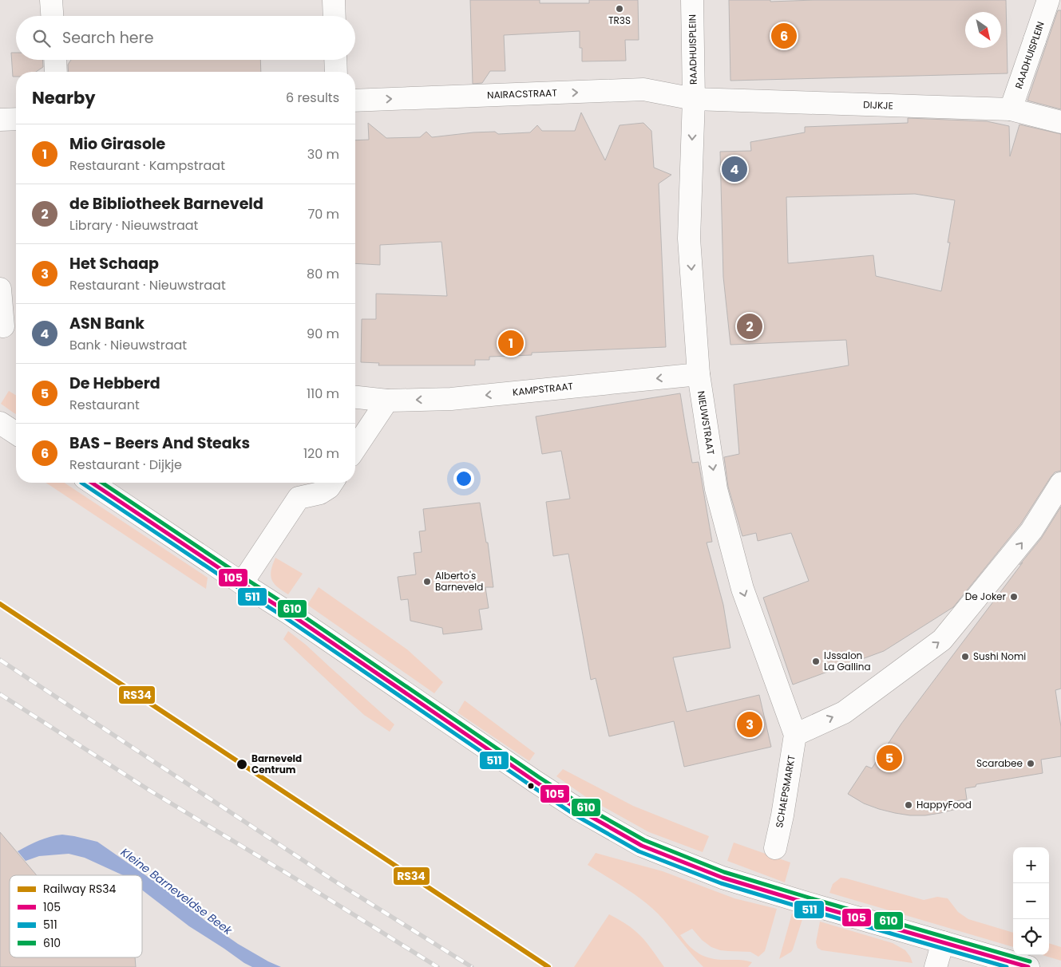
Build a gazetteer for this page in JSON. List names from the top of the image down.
{
  "streets": {
    "street": [
      "RAADHUISPLEIN",
      "NAIRACSTRAAT",
      "DIJKJE",
      "KAMPSTRAAT",
      "NIEUWSTRAAT",
      "SCHAEPSMARKT"
    ]
  },
  "crossings": [
    ["RAADHUISPLEIN", "NAIRACSTRAAT"],
    ["RAADHUISPLEIN", "DIJKJE"],
    ["RAADHUISPLEIN", "NIEUWSTRAAT"],
    ["NAIRACSTRAAT", "DIJKJE"],
    ["NAIRACSTRAAT", "NIEUWSTRAAT"],
    ["DIJKJE", "NIEUWSTRAAT"],
    ["KAMPSTRAAT", "NIEUWSTRAAT"],
    ["NIEUWSTRAAT", "SCHAEPSMARKT"]
  ],
  "one_way": ["NAIRACSTRAAT", "KAMPSTRAAT", "NIEUWSTRAAT"],
  "water": ["Kleine Barneveldse Beek"],
  "places": [
    "TR3S",
    "Alberto's Barneveld",
    "De Joker",
    "Sushi Nomi",
    "IJssalon La Gallina",
    "Scarabee",
    "Barneveld Centrum",
    "HappyFood"
  ],
  "lines": [
    "transit line 105",
    "transit line 511",
    "transit line 610",
    "rail line RS34"
  ],
  "legend": [
    "Railway RS34",
    "105",
    "511",
    "610"
  ],
  "north": "bottom right",
  "page": {
    "search": "Search here",
    "pins": [
      "6",
      "4",
      "2",
      "1",
      "3",
      "5"
    ],
    "heading": ["Nearby", "6 results"],
    "list": [
      {
        "mark": "1",
        "name": "Mio Girasole",
        "note": "Restaurant · Kampstraat",
        "value": "30 m"
      },
      {
        "mark": "2",
        "name": "de Bibliotheek Barneveld",
        "note": "Library · Nieuwstraat",
        "value": "70 m"
      },
      {
        "mark": "3",
        "name": "Het Schaap",
        "note": "Restaurant · Nieuwstraat",
        "value": "80 m"
      },
      {
        "mark": "4",
        "name": "ASN Bank",
        "note": "Bank · Nieuwstraat",
        "value": "90 m"
      },
      {
        "mark": "5",
        "name": "De Hebberd",
        "note": "Restaurant",
        "value": "110 m"
      },
      {
        "mark": "6",
        "name": "BAS - Beers And Steaks",
        "note": "Restaurant · Dijkje",
        "value": "120 m"
      }
    ],
    "map_buttons": ["+", "−"]
  }
}
